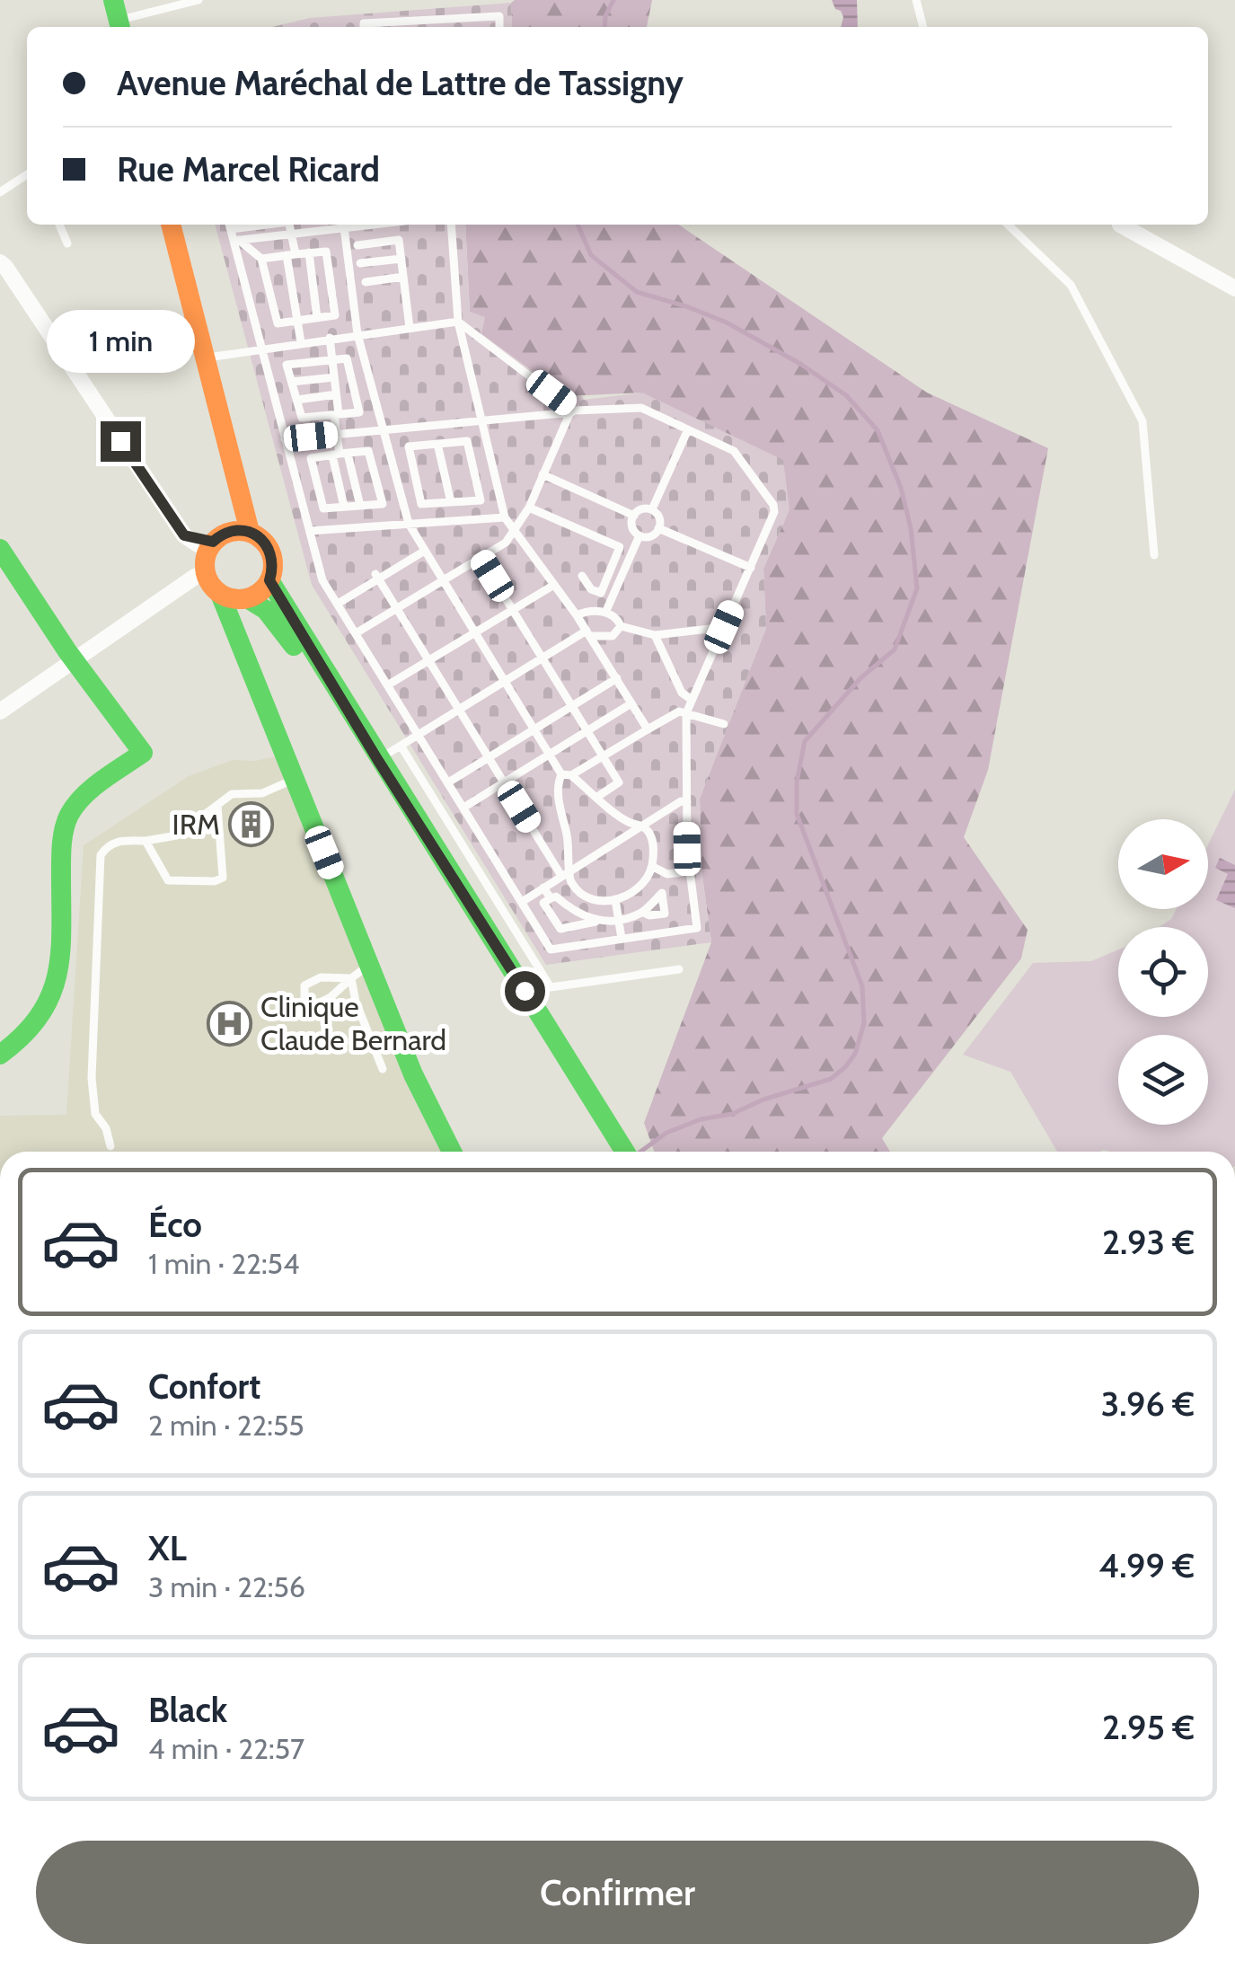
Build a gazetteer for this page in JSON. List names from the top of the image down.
{
  "places": {
    "building": ["IRM"],
    "hospital": ["Clinique Claude Bernard"]
  },
  "north": "right",
  "page": {
    "banner": ["Avenue Maréchal de Lattre de Tassigny", "Rue Marcel Ricard"],
    "bubble": "1 min",
    "list": [
      {
        "name": "Éco",
        "note": "1 min · 22:54",
        "value": "2.93 €"
      },
      {
        "name": "Confort",
        "note": "2 min · 22:55",
        "value": "3.96 €"
      },
      {
        "name": "XL",
        "note": "3 min · 22:56",
        "value": "4.99 €"
      },
      {
        "name": "Black",
        "note": "4 min · 22:57",
        "value": "2.95 €"
      }
    ],
    "buttons": "Confirmer"
  }
}
